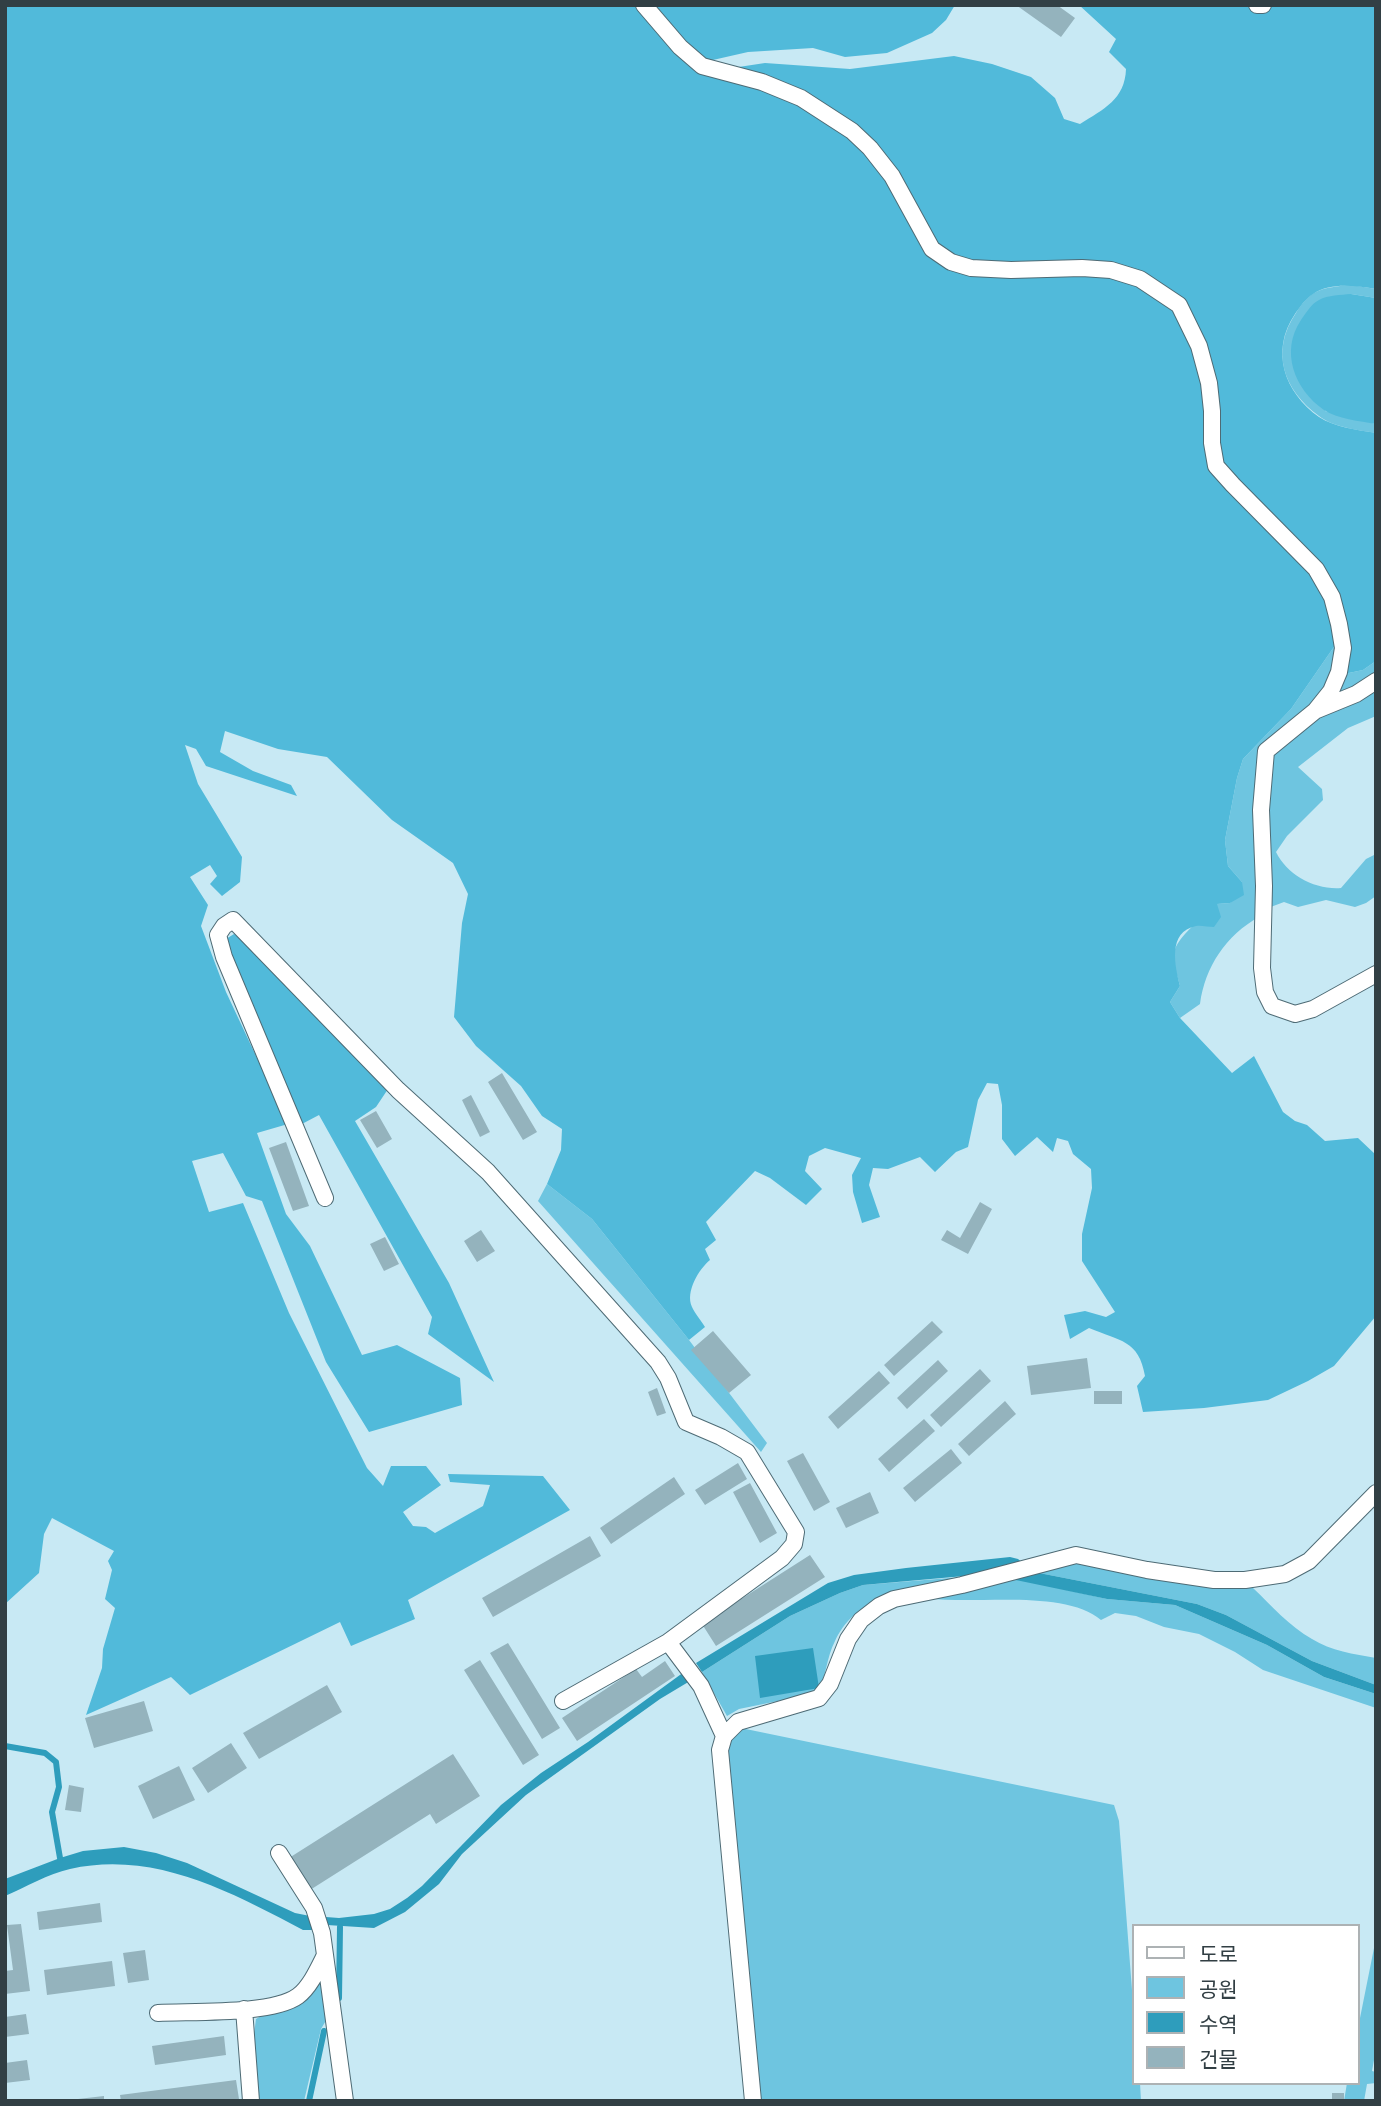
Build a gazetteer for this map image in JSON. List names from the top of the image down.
{
  "legend": [
    "도로",
    "공원",
    "수역",
    "건물"
  ]
}
